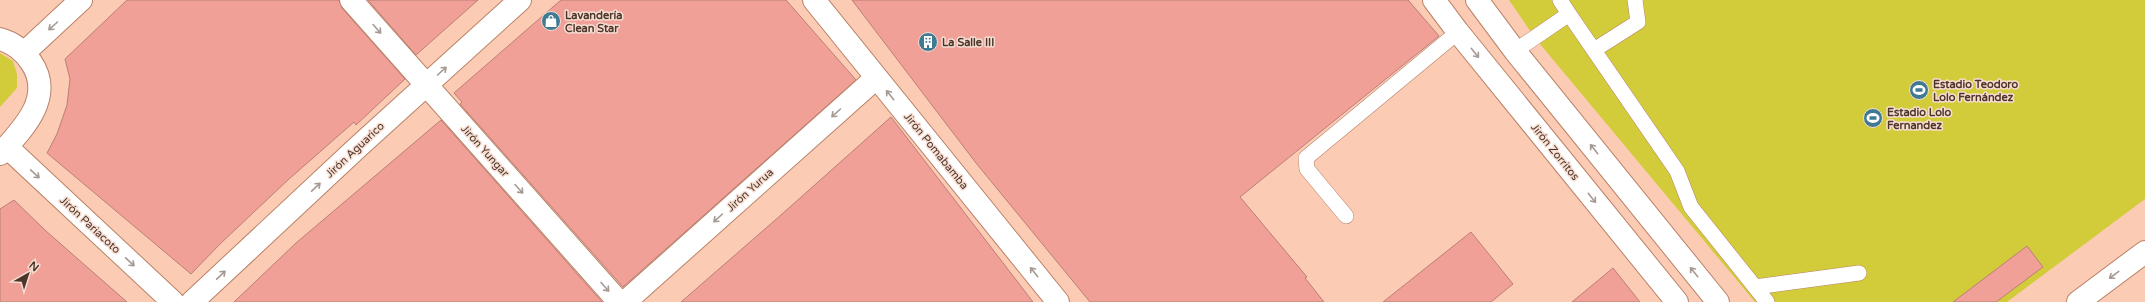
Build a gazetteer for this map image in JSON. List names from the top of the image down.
{
  "streets": {
    "street": [
      "Jirón Aguarico",
      "Jirón Yungar",
      "Jirón Pomabamba",
      "Jirón Zorritos",
      "Jirón Yurua",
      "Jirón Pariacoto"
    ]
  },
  "crossings": [
    ["Jirón Aguarico", "Jirón Yungar"],
    ["Jirón Pomabamba", "Jirón Yurua"]
  ],
  "one_way": [
    "Jirón Aguarico",
    "Jirón Yungar",
    "Jirón Pomabamba",
    "Jirón Yurua",
    "Jirón Pariacoto"
  ],
  "places": {
    "shop": ["Lavandería Clean Star"],
    "building": ["La Salle III"],
    "sports": ["Estadio Teodoro Lolo Fernández", "Estadio Lolo Fernandez"]
  },
  "north": "top right"
}
